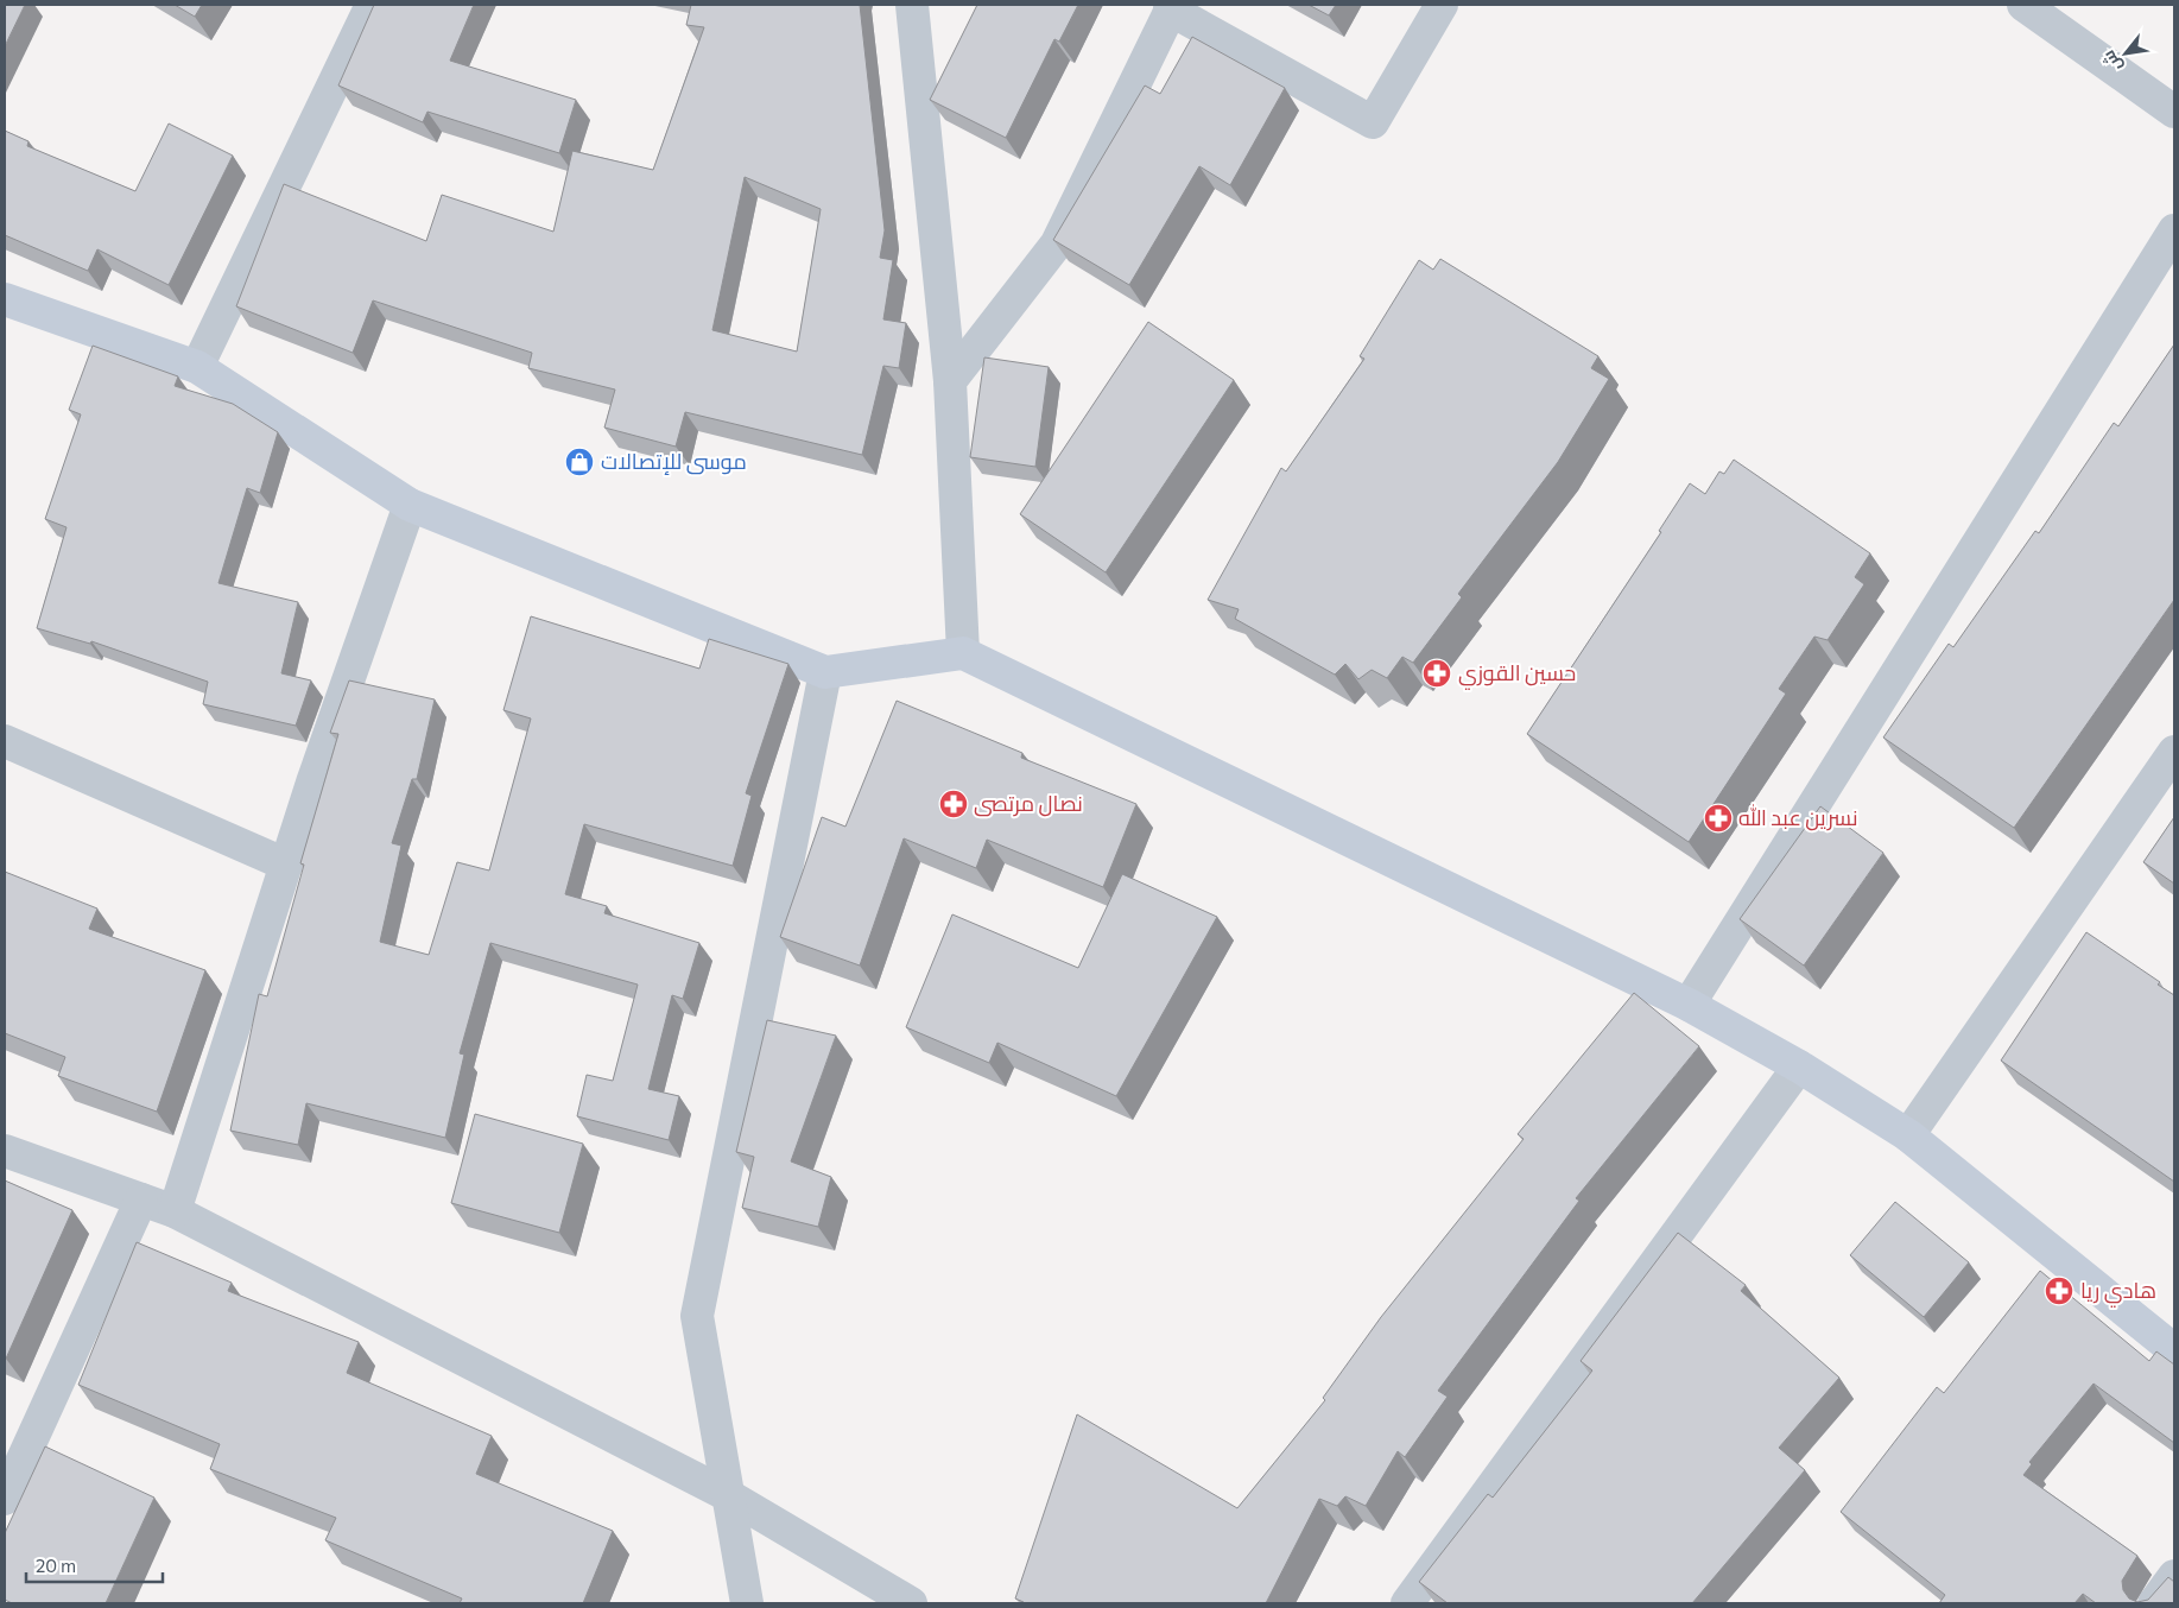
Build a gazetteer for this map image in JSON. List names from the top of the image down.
{
  "places": {
    "shop": ["موسى للإتصالات"],
    "pharmacy": [
      "حسين القوزي",
      "نصال مرتصى",
      "نسرين عبد الله",
      "هادي ريا"
    ]
  },
  "scale_bar": "20 m",
  "north": "bottom left"
}
